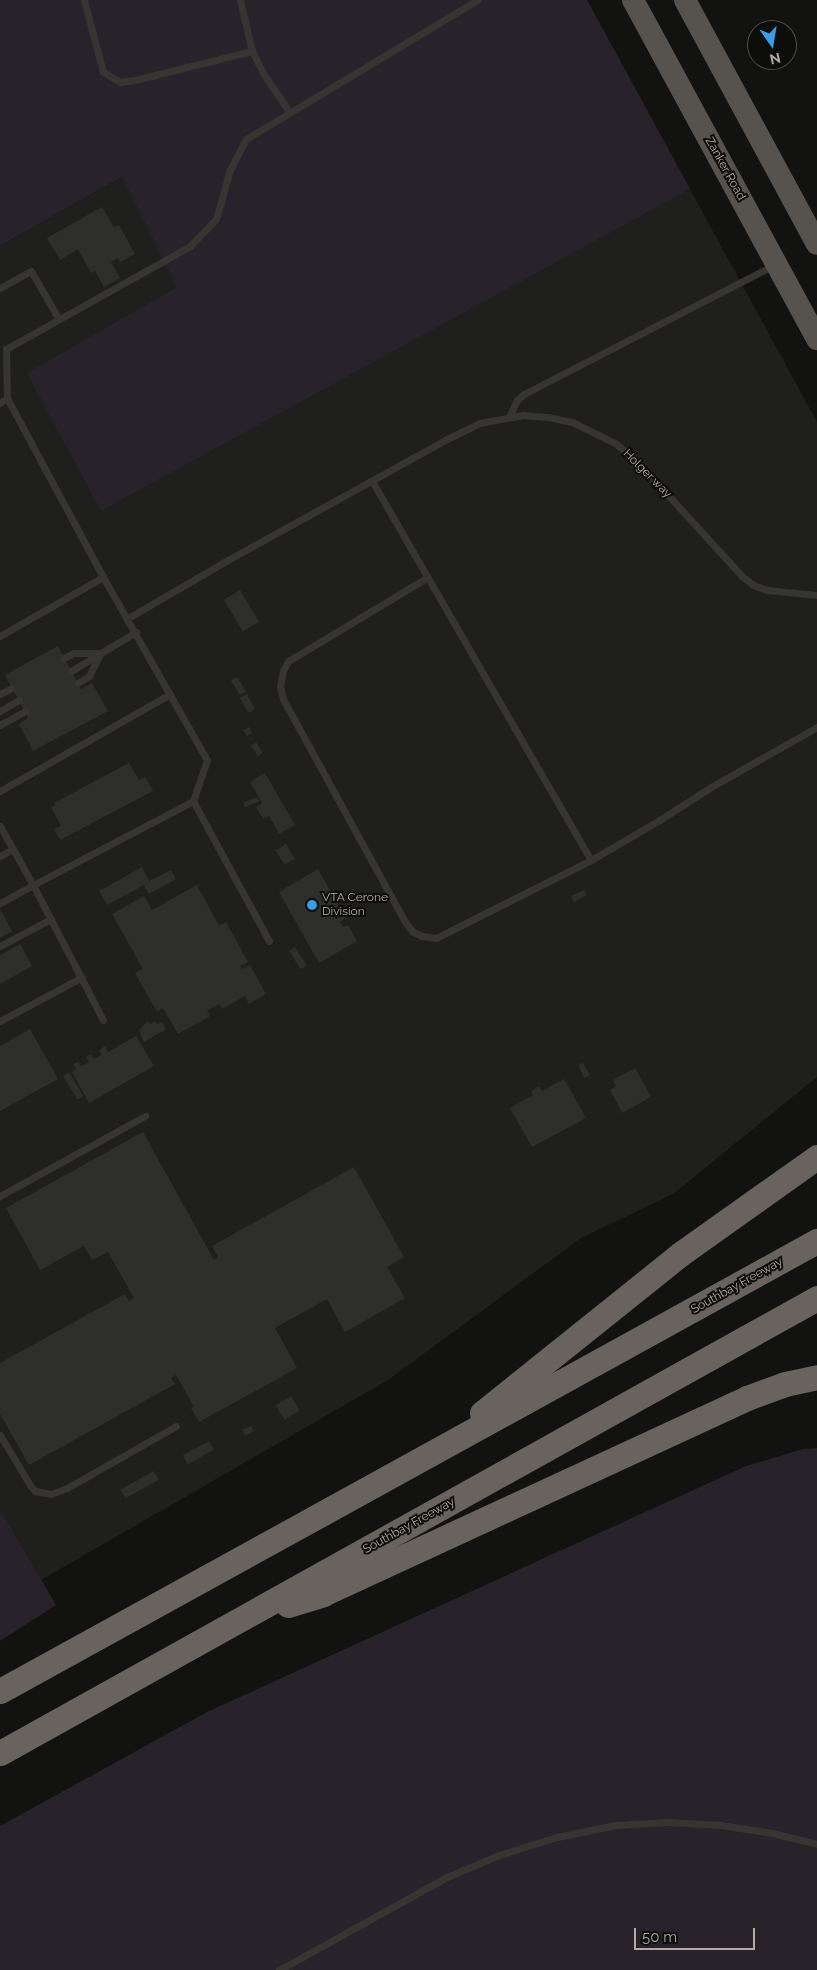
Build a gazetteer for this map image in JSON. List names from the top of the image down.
{
  "streets": {
    "highway": ["Southbay Freeway"],
    "main road": ["Zanker Road"],
    "lane": ["Holger way"]
  },
  "places": ["VTA Cerone Division"],
  "scale_bar": "50 m",
  "north": "bottom"
}
